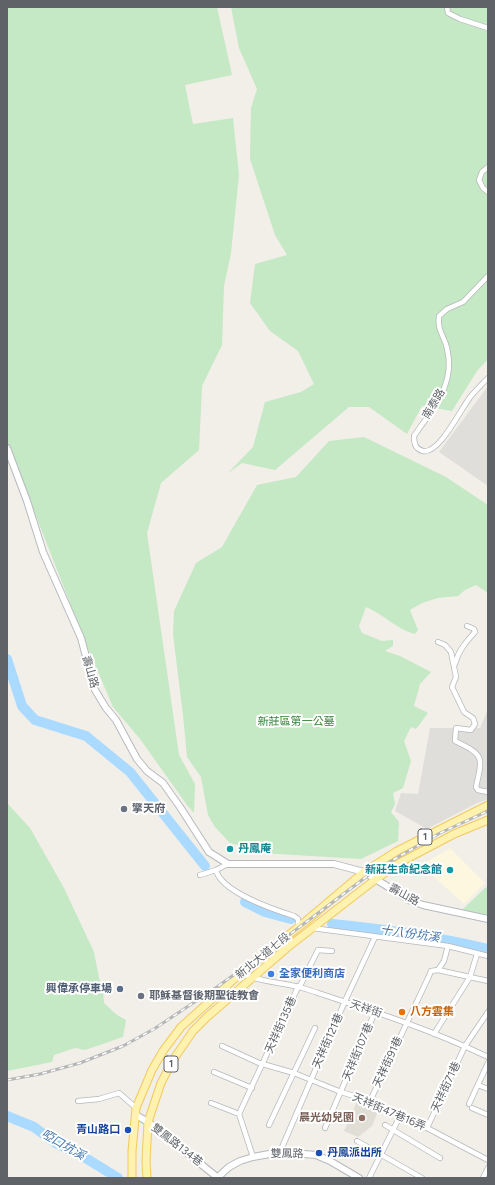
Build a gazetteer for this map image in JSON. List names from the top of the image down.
{
  "streets": {
    "main road": ["1", "新北大道七段"],
    "street": [
      "南泰路",
      "壽山路",
      "天祥街",
      "天祥街135巷",
      "天祥街121巷",
      "天祥街107巷",
      "天祥街91巷",
      "天祥街71巷",
      "天祥街47巷16弄",
      "雙鳳路134巷",
      "雙鳳路"
    ]
  },
  "crossings": [
    ["壽山路", "新北大道七段"],
    ["新北大道七段", "天祥街"],
    ["新北大道七段", "雙鳳路134巷"],
    ["天祥街", "天祥街135巷"],
    ["天祥街", "天祥街121巷"],
    ["天祥街", "天祥街107巷"],
    ["天祥街", "天祥街91巷"],
    ["天祥街", "天祥街71巷"],
    ["天祥街135巷", "天祥街47巷16弄"],
    ["天祥街121巷", "天祥街47巷16弄"],
    ["天祥街121巷", "雙鳳路"],
    ["天祥街107巷", "天祥街47巷16弄"],
    ["天祥街91巷", "天祥街47巷16弄"],
    ["天祥街71巷", "天祥街47巷16弄"],
    ["雙鳳路134巷", "雙鳳路"]
  ],
  "water": ["十八份坑溪", "啞口坑溪"],
  "parks": ["新莊區第一公墓"],
  "places": [
    "擎天府",
    "丹鳳庵",
    "新莊生命紀念館",
    "全家便利商店",
    "興偉承停車場",
    "耶穌基督後期聖徒教會",
    "八方雲集",
    "晨光幼兒園",
    "青山路口",
    "丹鳳派出所"
  ]
}
